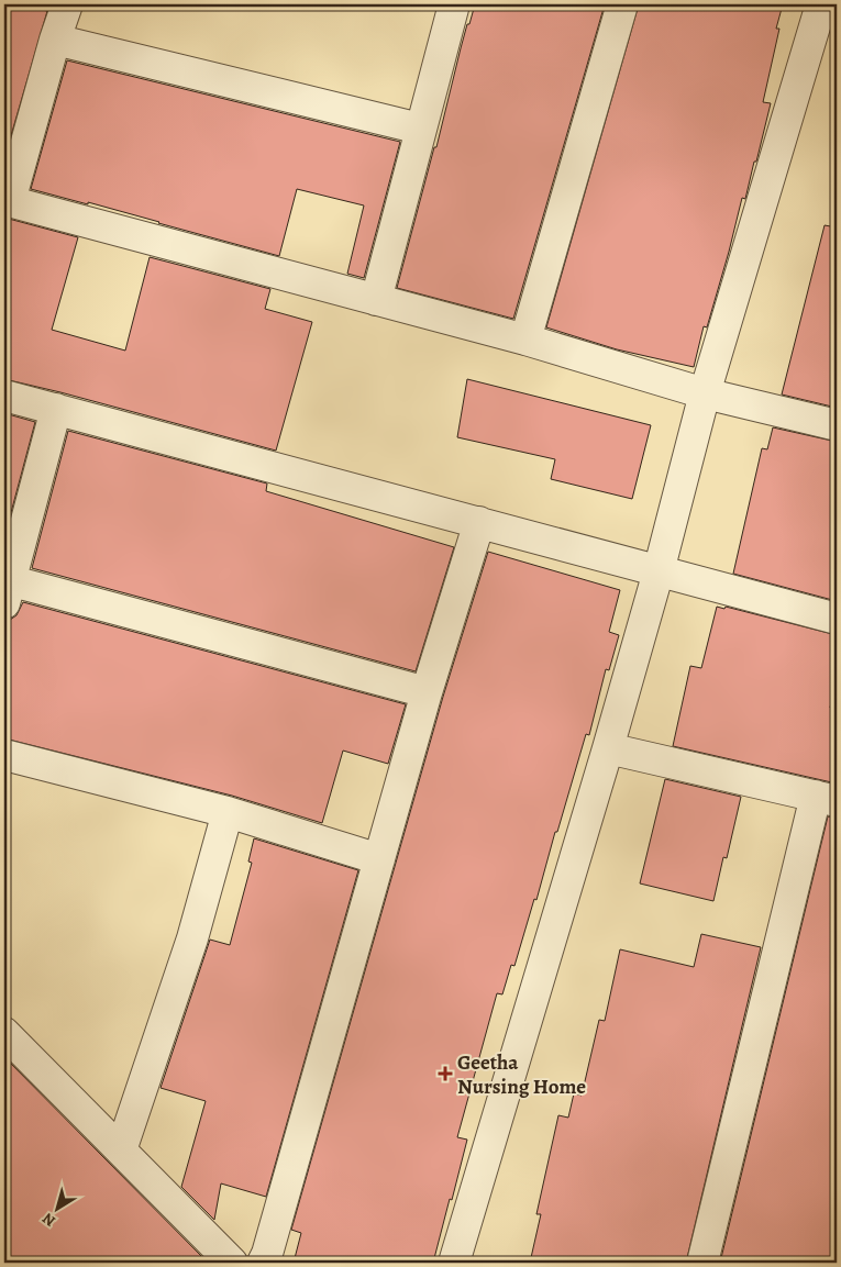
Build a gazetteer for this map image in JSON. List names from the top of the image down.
{
  "places": {
    "health": ["Geetha Nursing Home"]
  },
  "north": "bottom left"
}
